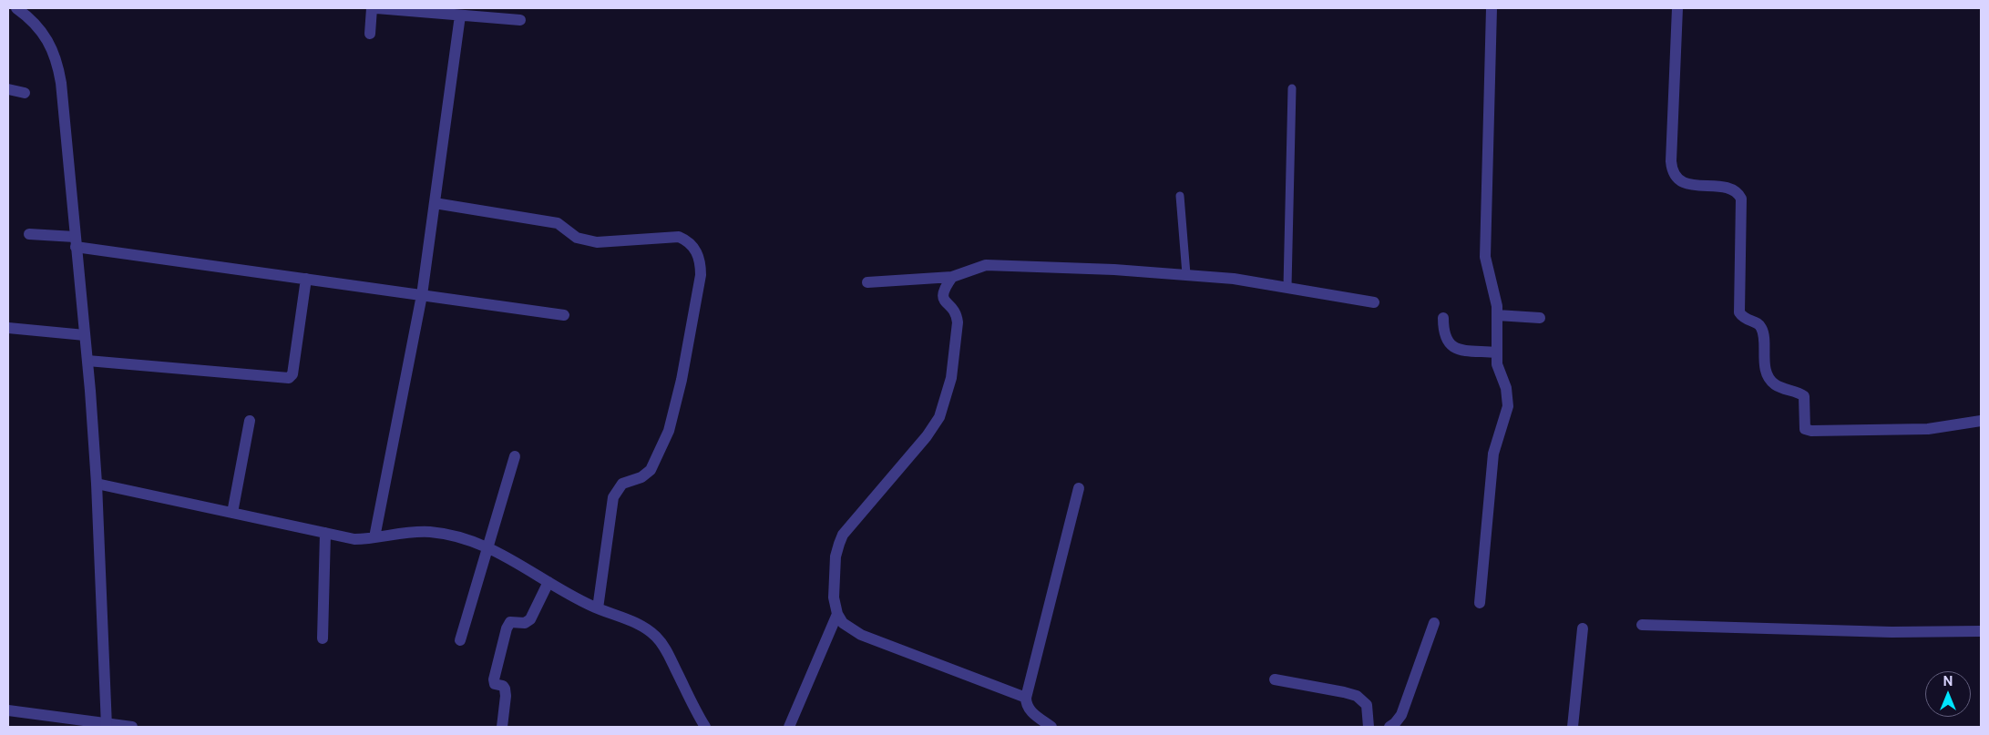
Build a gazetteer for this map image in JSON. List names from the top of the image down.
{
  "north": "top"
}
